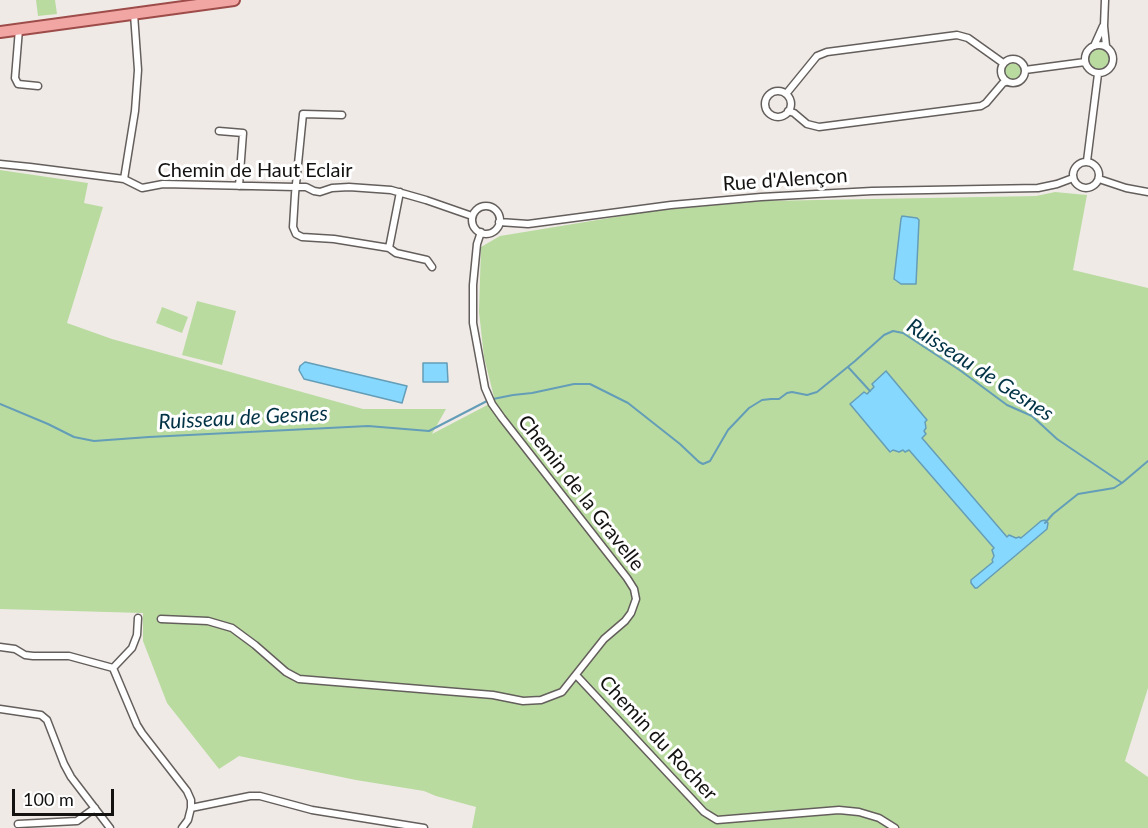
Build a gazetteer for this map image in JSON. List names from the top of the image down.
{
  "streets": {
    "street": [
      "Chemin de Haut Eclair",
      "Rue d'Alençon",
      "Chemin de la Gravelle",
      "Chemin du Rocher"
    ]
  },
  "crossings": [
    ["Chemin de Haut Eclair", "Rue d'Alençon"],
    ["Chemin de Haut Eclair", "Chemin de la Gravelle"],
    ["Rue d'Alençon", "Chemin de la Gravelle"],
    ["Chemin de la Gravelle", "Chemin du Rocher"]
  ],
  "water": ["Ruisseau de Gesnes"],
  "scale_bar": "100 m"
}
